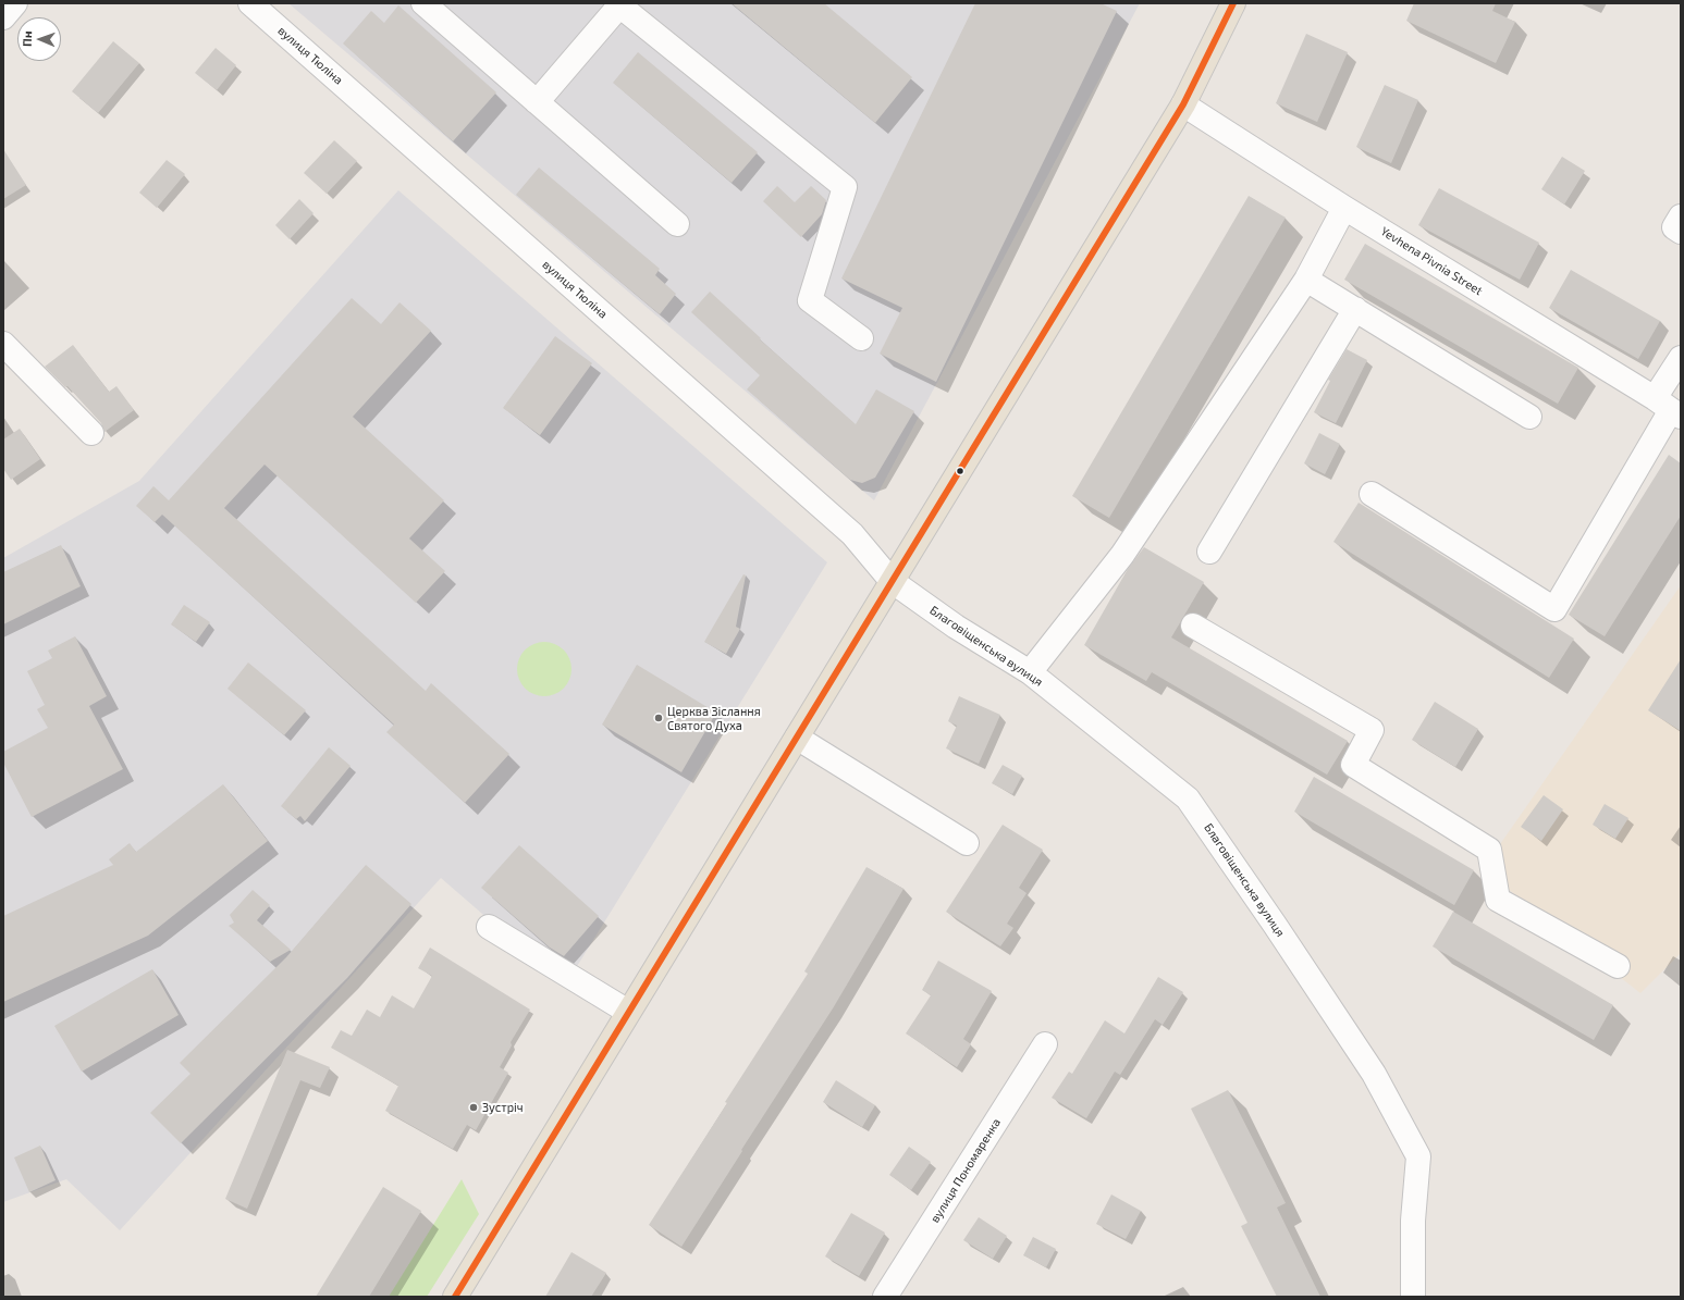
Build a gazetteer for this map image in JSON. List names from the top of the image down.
{
  "streets": {
    "street": [
      "вулиця Тюліна",
      "Yevhena Pivnia Street",
      "Благовіщенська вулиця",
      "вулиця Пономаренка"
    ]
  },
  "crossings": [
    ["вулиця Тюліна", "Благовіщенська вулиця"]
  ],
  "places": ["Церква Зіслання Святого Духа", "Зустріч"],
  "north": "left"
}
